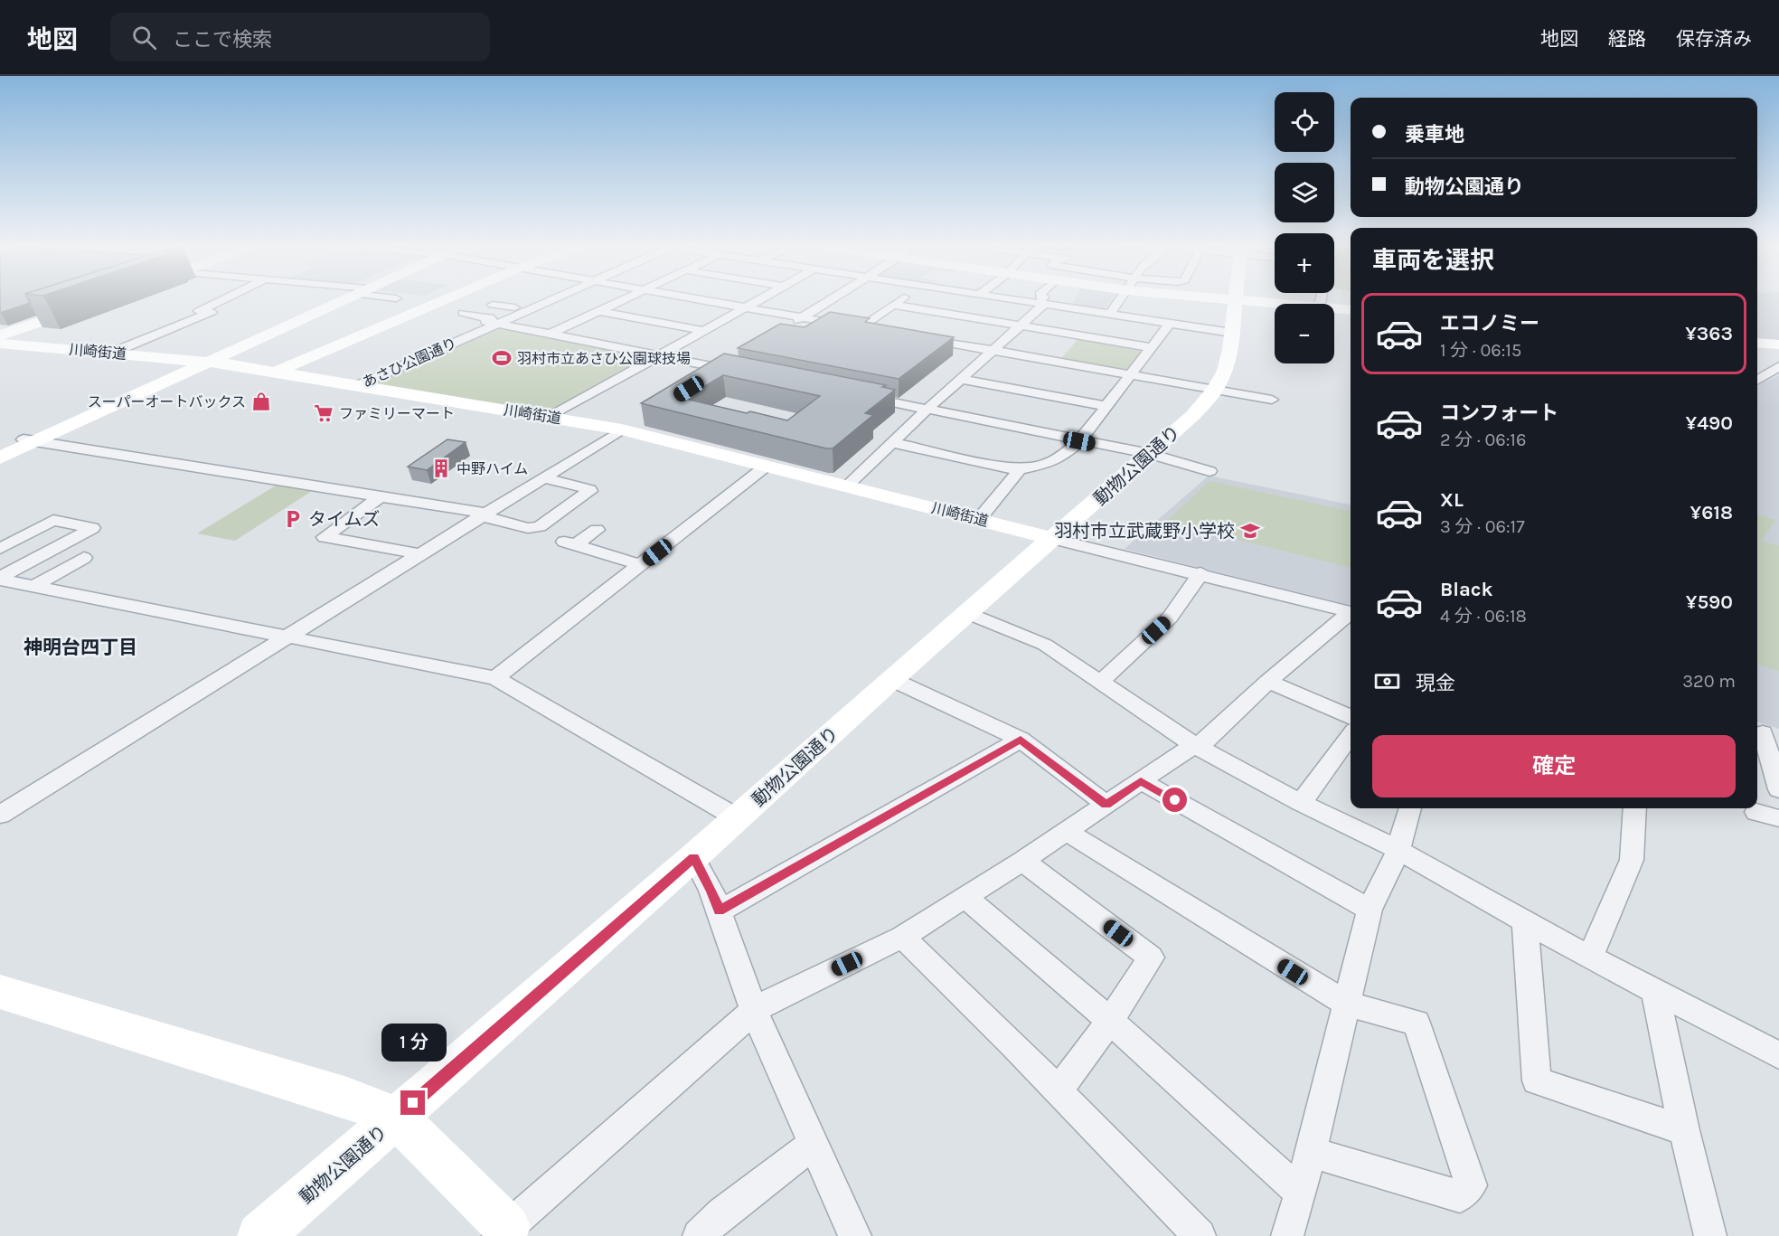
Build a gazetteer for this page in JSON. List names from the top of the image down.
{
  "streets": {
    "street": ["川崎街道", "あさひ公園通り", "動物公園通り"]
  },
  "crossings": [
    ["川崎街道", "あさひ公園通り"],
    ["川崎街道", "動物公園通り"]
  ],
  "districts": ["神明台四丁目"],
  "places": {
    "sports": ["羽村市立あさひ公園球技場"],
    "shop": ["スーパーオートバックス"],
    "supermarket": ["ファミリーマート"],
    "building": ["中野ハイム"],
    "parking": ["タイムズ"],
    "school or university": ["羽村市立武蔵野小学校"]
  },
  "page": {
    "header": "地図",
    "search": "ここで検索",
    "nav": ["地図", "経路", "保存済み"],
    "map_buttons": ["+", "−"],
    "banner": ["乗車地", "動物公園通り"],
    "heading": "車両を選択",
    "list": [
      {
        "name": "エコノミー",
        "note": "1 分 · 06:15",
        "value": "¥363"
      },
      {
        "name": "コンフォート",
        "note": "2 分 · 06:16",
        "value": "¥490"
      },
      {
        "name": "XL",
        "note": "3 分 · 06:17",
        "value": "¥618"
      },
      {
        "name": "Black",
        "note": "4 分 · 06:18",
        "value": "¥590"
      }
    ],
    "pay": ["現金", "320 m"],
    "buttons": "確定",
    "bubble": "1 分"
  }
}
